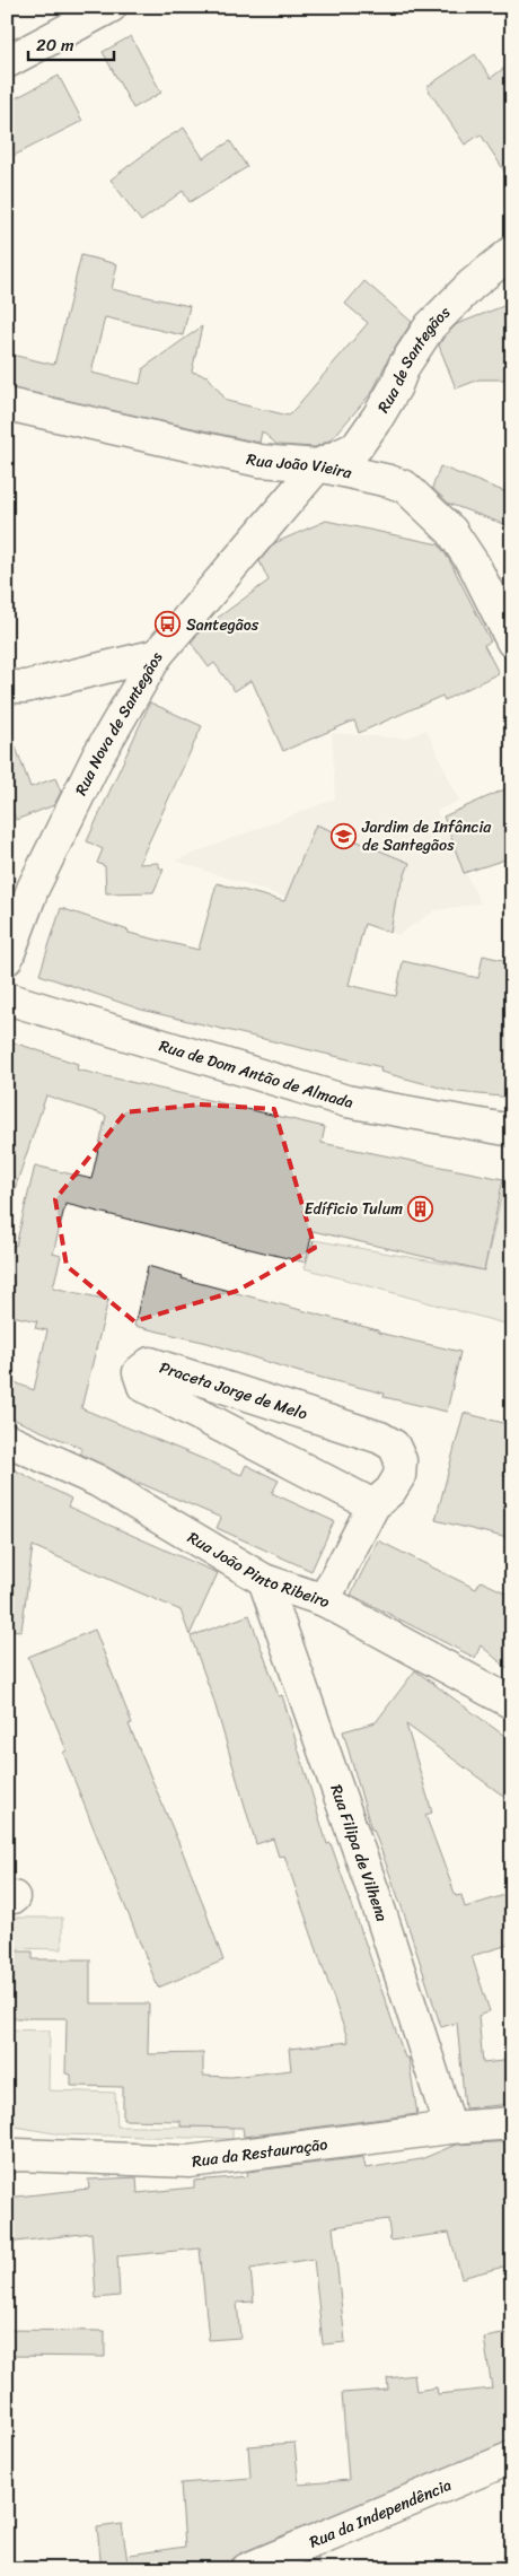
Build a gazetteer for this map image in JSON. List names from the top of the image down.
{
  "streets": {
    "street": [
      "Rua de Santegãos",
      "Rua João Vieira",
      "Rua Nova de Santegãos",
      "Rua de Dom Antão de Almada",
      "Praceta Jorge de Melo",
      "Rua João Pinto Ribeiro",
      "Rua Filipa de Vilhena",
      "Rua da Restauração",
      "Rua da Independência"
    ]
  },
  "crossings": [
    ["Rua de Santegãos", "Rua João Vieira"],
    ["Rua de Santegãos", "Rua Nova de Santegãos"],
    ["Rua João Vieira", "Rua Nova de Santegãos"],
    ["Praceta Jorge de Melo", "Rua João Pinto Ribeiro"],
    ["Rua João Pinto Ribeiro", "Rua Filipa de Vilhena"],
    ["Rua Filipa de Vilhena", "Rua da Restauração"]
  ],
  "places": {
    "bus stop": ["Santegãos"],
    "school or university": ["Jardim de Infância de Santegãos"],
    "building": ["Edíficio Tulum"]
  },
  "scale_bar": "20 m"
}
